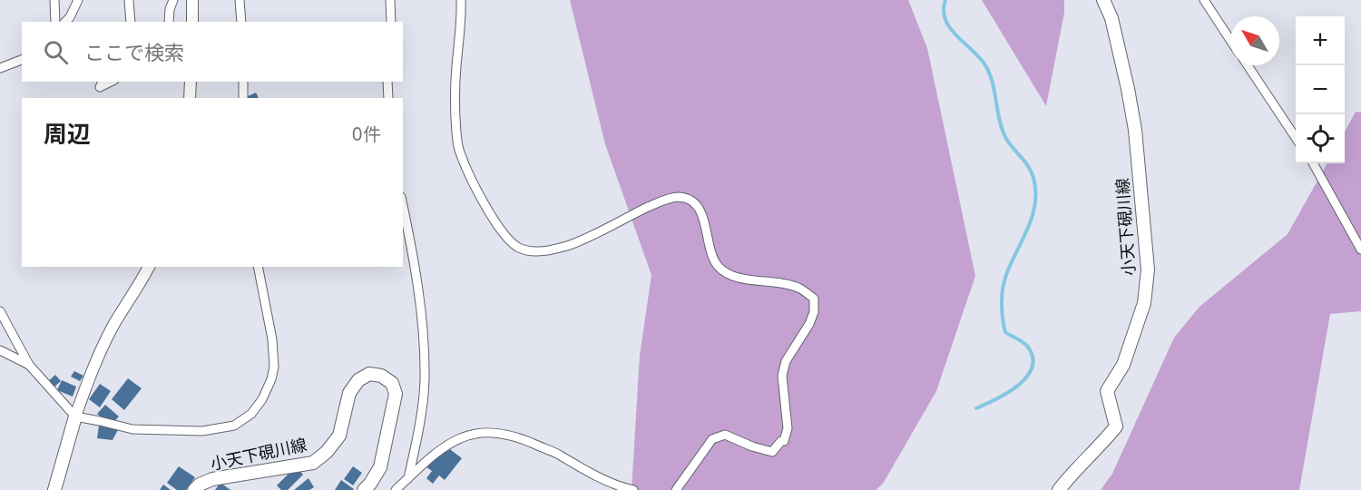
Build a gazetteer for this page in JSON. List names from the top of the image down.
{
  "streets": {
    "main road": ["小天下硯川線"]
  },
  "north": "top left",
  "page": {
    "map_buttons": ["+", "−"],
    "search": "ここで検索",
    "heading": ["周辺", "0件"]
  }
}
